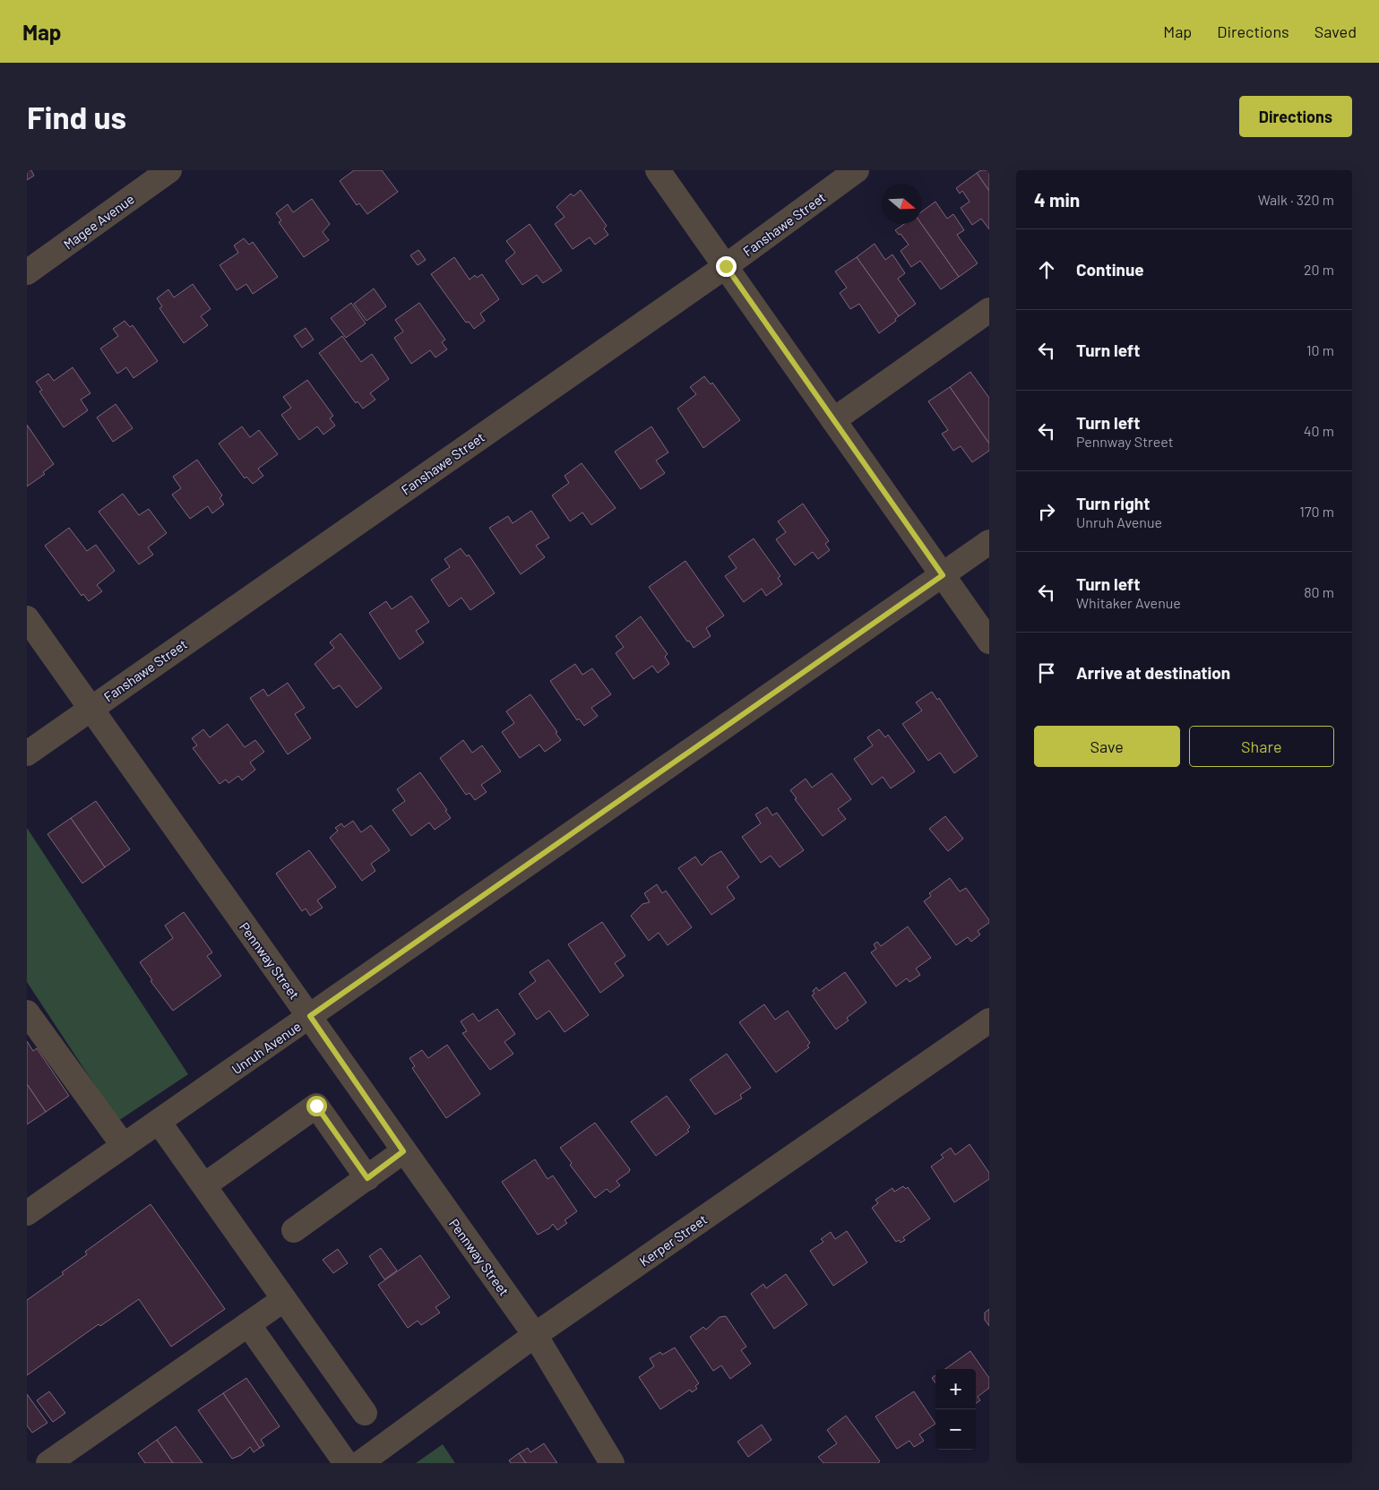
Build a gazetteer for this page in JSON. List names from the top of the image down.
{
  "streets": {
    "street": [
      "Magee Avenue",
      "Fanshawe Street",
      "Pennway Street",
      "Unruh Avenue",
      "Kerper Street"
    ]
  },
  "crossings": [
    ["Fanshawe Street", "Pennway Street"],
    ["Pennway Street", "Unruh Avenue"],
    ["Pennway Street", "Kerper Street"]
  ],
  "north": "right",
  "page": {
    "header": "Map",
    "nav": ["Map", "Directions", "Saved"],
    "buttons": [
      "Directions",
      ["Save", "Share"]
    ],
    "title": "Find us",
    "heading": ["4 min", "Walk · 320 m"],
    "list": [
      ["Continue", "20 m"],
      ["Turn left", "10 m"],
      ["Turn left", "Pennway Street", "40 m"],
      ["Turn right", "Unruh Avenue", "170 m"],
      ["Turn left", "Whitaker Avenue", "80 m"],
      "Arrive at destination"
    ],
    "map_buttons": ["+", "−"]
  }
}
